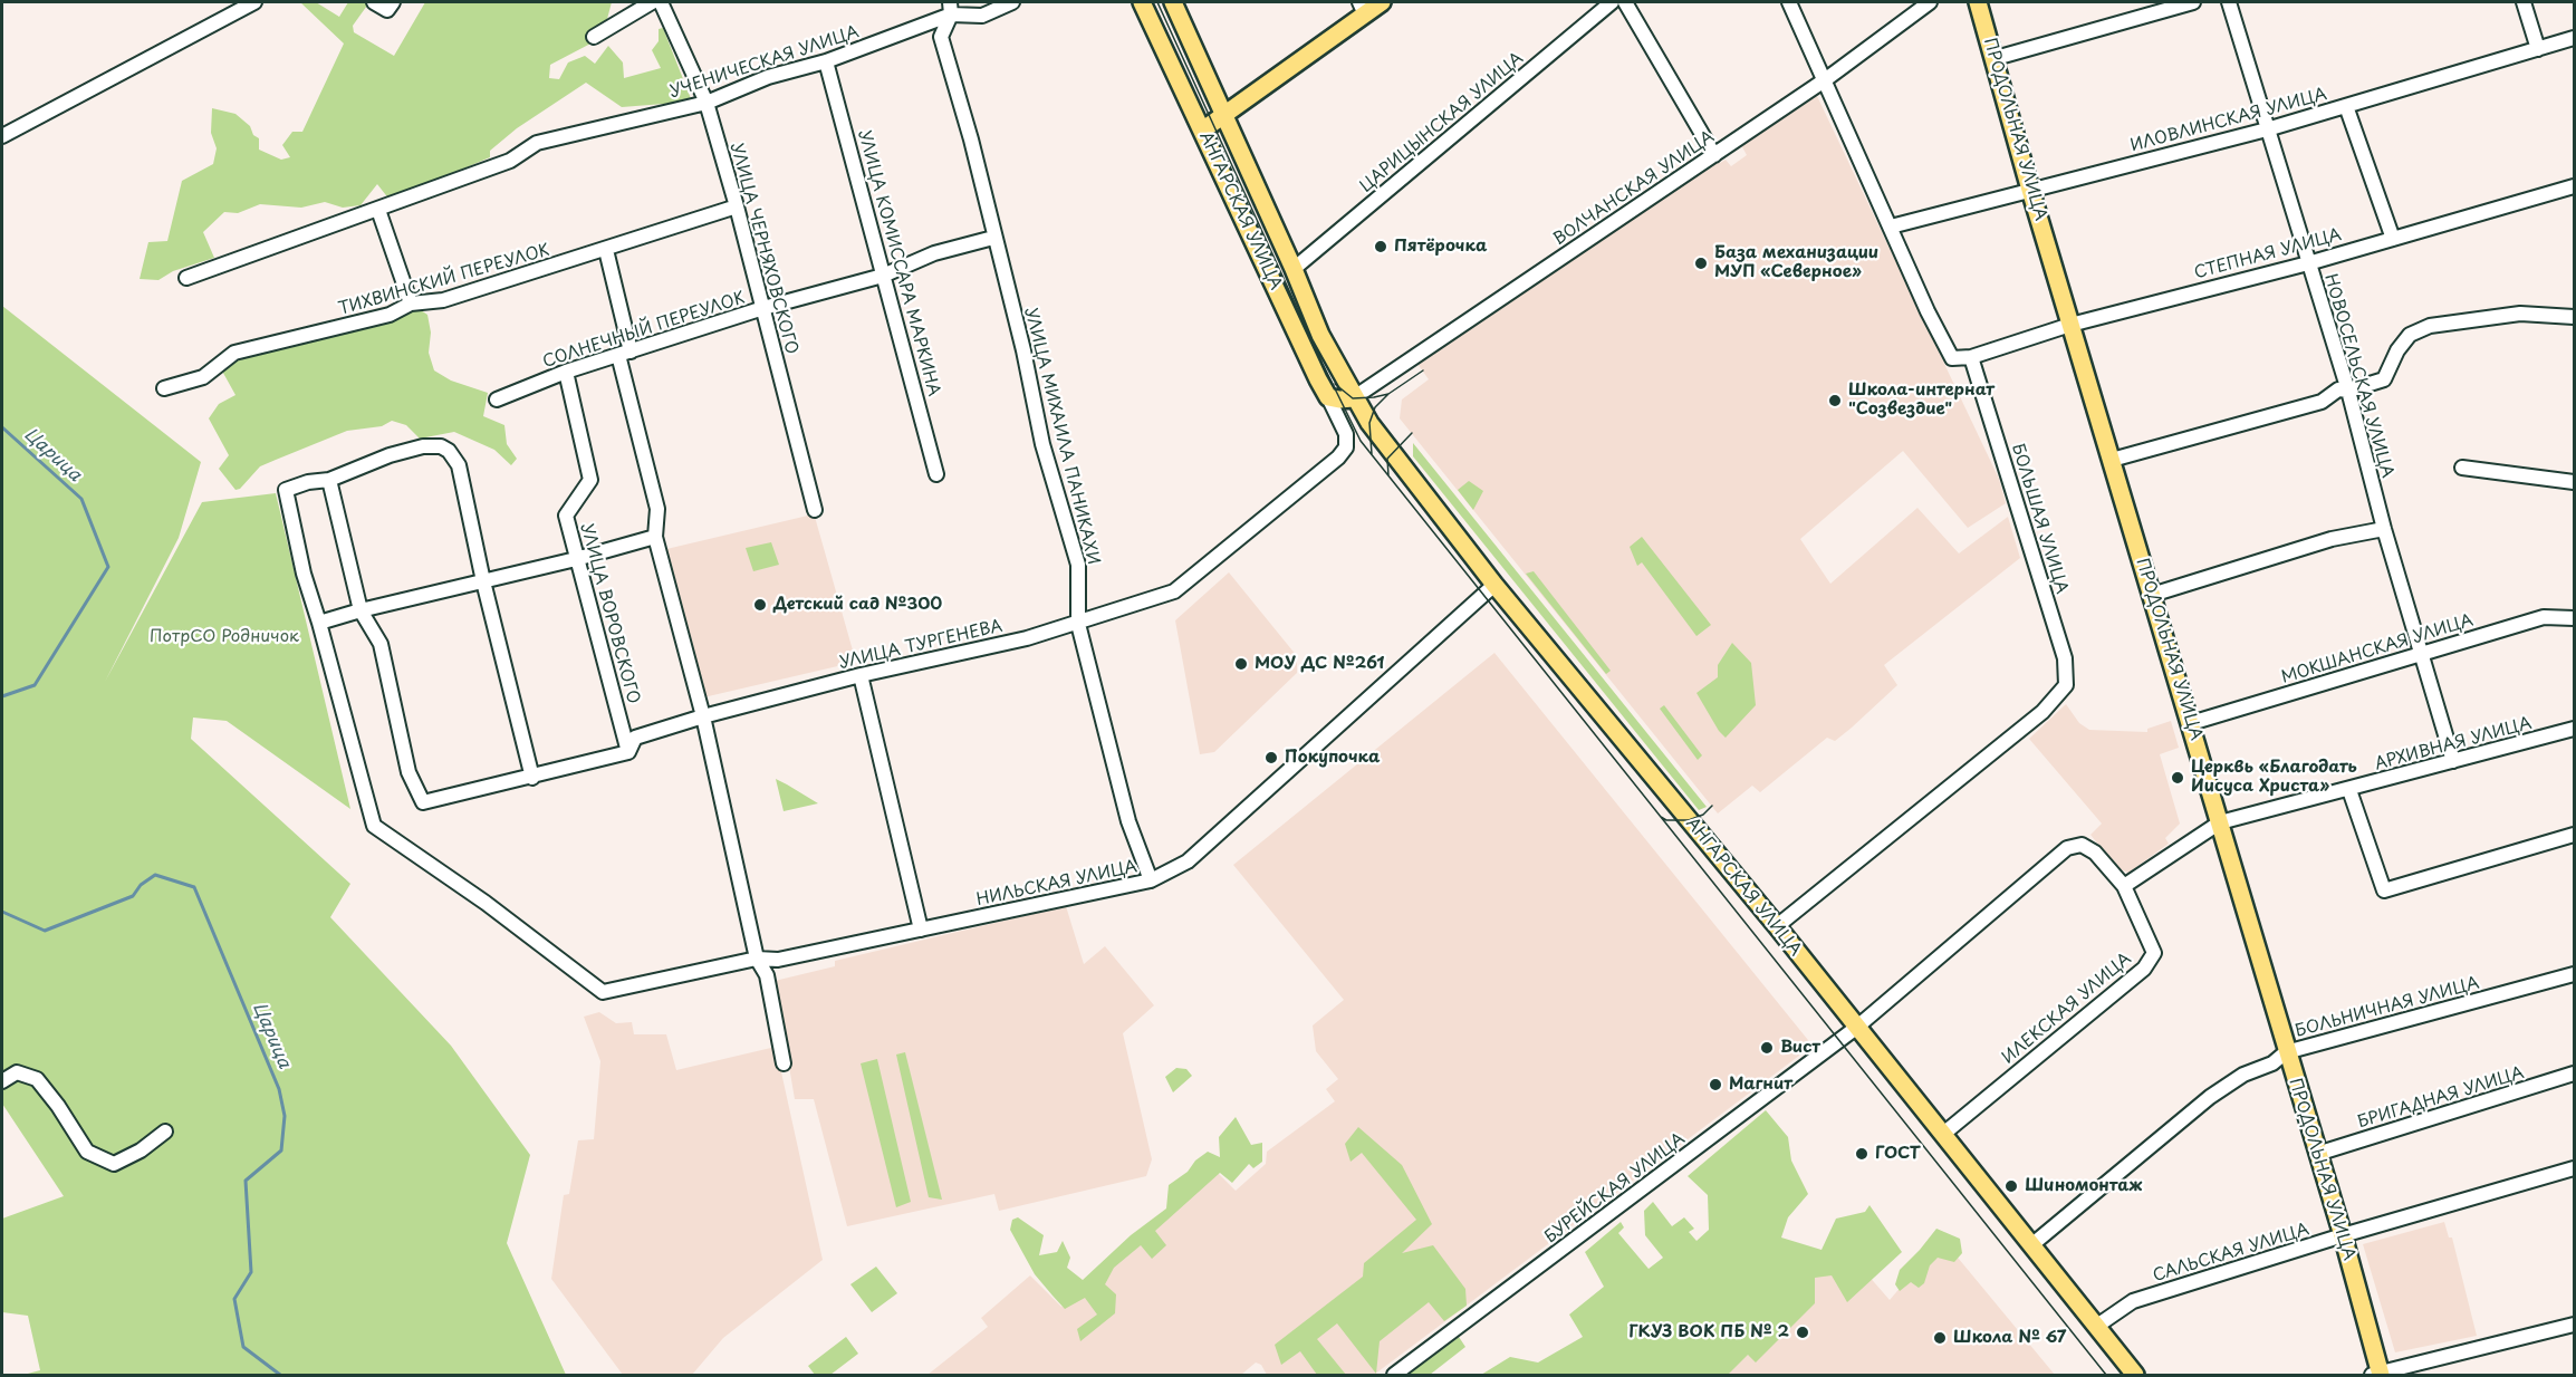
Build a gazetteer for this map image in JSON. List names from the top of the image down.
{
  "streets": {
    "main road": ["ПРОДОЛЬНАЯ УЛИЦА", "АНГАРСКАЯ УЛИЦА"],
    "street": [
      "УЧЕНИЧЕСКАЯ УЛИЦА",
      "ИЛОВЛИНСКАЯ УЛИЦА",
      "ЦАРИЦЫНСКАЯ УЛИЦА",
      "ВОЛЧАНСКАЯ УЛИЦА",
      "УЛИЦА ЧЕРНЯХОВСКОГО",
      "СТЕПНАЯ УЛИЦА",
      "УЛИЦА КОМИССАРА МАРКИНА",
      "ТИХВИНСКИЙ ПЕРЕУЛОК",
      "СОЛНЕЧНЫЙ ПЕРЕУЛОК",
      "НОВОСЕЛЬСКАЯ УЛИЦА",
      "УЛИЦА МИХАИЛА ПАНИКАХИ",
      "БОЛЬШАЯ УЛИЦА",
      "УЛИЦА ВОРОВСКОГО",
      "УЛИЦА ТУРГЕНЕВА",
      "МОКШАНСКАЯ УЛИЦА",
      "АРХИВНАЯ УЛИЦА",
      "НИЛЬСКАЯ УЛИЦА",
      "БОЛЬНИЧНАЯ УЛИЦА",
      "ИЛЕКСКАЯ УЛИЦА",
      "БРИГАДНАЯ УЛИЦА",
      "БУРЕЙСКАЯ УЛИЦА",
      "САЛЬСКАЯ УЛИЦА"
    ]
  },
  "crossings": [
    ["УЧЕНИЧЕСКАЯ УЛИЦА", "УЛИЦА ЧЕРНЯХОВСКОГО"],
    ["УЧЕНИЧЕСКАЯ УЛИЦА", "УЛИЦА КОМИССАРА МАРКИНА"],
    ["УЧЕНИЧЕСКАЯ УЛИЦА", "УЛИЦА МИХАИЛА ПАНИКАХИ"],
    ["ИЛОВЛИНСКАЯ УЛИЦА", "ПРОДОЛЬНАЯ УЛИЦА"],
    ["ИЛОВЛИНСКАЯ УЛИЦА", "НОВОСЕЛЬСКАЯ УЛИЦА"],
    ["ЦАРИЦЫНСКАЯ УЛИЦА", "АНГАРСКАЯ УЛИЦА"],
    ["ПРОДОЛЬНАЯ УЛИЦА", "СТЕПНАЯ УЛИЦА"],
    ["ПРОДОЛЬНАЯ УЛИЦА", "МОКШАНСКАЯ УЛИЦА"],
    ["ПРОДОЛЬНАЯ УЛИЦА", "АРХИВНАЯ УЛИЦА"],
    ["ПРОДОЛЬНАЯ УЛИЦА", "БОЛЬНИЧНАЯ УЛИЦА"],
    ["ПРОДОЛЬНАЯ УЛИЦА", "БРИГАДНАЯ УЛИЦА"],
    ["ПРОДОЛЬНАЯ УЛИЦА", "САЛЬСКАЯ УЛИЦА"],
    ["ВОЛЧАНСКАЯ УЛИЦА", "АНГАРСКАЯ УЛИЦА"],
    ["ВОЛЧАНСКАЯ УЛИЦА", "УЛИЦА ТУРГЕНЕВА"],
    ["АНГАРСКАЯ УЛИЦА", "БОЛЬШАЯ УЛИЦА"],
    ["АНГАРСКАЯ УЛИЦА", "УЛИЦА ТУРГЕНЕВА"],
    ["АНГАРСКАЯ УЛИЦА", "НИЛЬСКАЯ УЛИЦА"],
    ["АНГАРСКАЯ УЛИЦА", "БОЛЬНИЧНАЯ УЛИЦА"],
    ["АНГАРСКАЯ УЛИЦА", "ИЛЕКСКАЯ УЛИЦА"],
    ["АНГАРСКАЯ УЛИЦА", "БУРЕЙСКАЯ УЛИЦА"],
    ["АНГАРСКАЯ УЛИЦА", "САЛЬСКАЯ УЛИЦА"],
    ["УЛИЦА ЧЕРНЯХОВСКОГО", "ТИХВИНСКИЙ ПЕРЕУЛОК"],
    ["УЛИЦА ЧЕРНЯХОВСКОГО", "СОЛНЕЧНЫЙ ПЕРЕУЛОК"],
    ["СТЕПНАЯ УЛИЦА", "НОВОСЕЛЬСКАЯ УЛИЦА"],
    ["СТЕПНАЯ УЛИЦА", "БОЛЬШАЯ УЛИЦА"],
    ["УЛИЦА КОМИССАРА МАРКИНА", "СОЛНЕЧНЫЙ ПЕРЕУЛОК"],
    ["СОЛНЕЧНЫЙ ПЕРЕУЛОК", "УЛИЦА МИХАИЛА ПАНИКАХИ"],
    ["СОЛНЕЧНЫЙ ПЕРЕУЛОК", "УЛИЦА ВОРОВСКОГО"],
    ["НОВОСЕЛЬСКАЯ УЛИЦА", "МОКШАНСКАЯ УЛИЦА"],
    ["НОВОСЕЛЬСКАЯ УЛИЦА", "АРХИВНАЯ УЛИЦА"],
    ["УЛИЦА МИХАИЛА ПАНИКАХИ", "УЛИЦА ТУРГЕНЕВА"],
    ["УЛИЦА МИХАИЛА ПАНИКАХИ", "НИЛЬСКАЯ УЛИЦА"],
    ["УЛИЦА ВОРОВСКОГО", "УЛИЦА ТУРГЕНЕВА"],
    ["АРХИВНАЯ УЛИЦА", "ИЛЕКСКАЯ УЛИЦА"]
  ],
  "water": ["Царица"],
  "parks": ["ПотрСО Родничок"],
  "places": [
    "Пятёрочка",
    "База механизации МУП «Северное»",
    "Школа-интернат \"Созвездие\"",
    "Детский сад №300",
    "МОУ ДС №261",
    "Покупочка",
    "Церквь «Благодать Иисуса Христа»",
    "Вист",
    "Магнит",
    "ГОСТ",
    "Шиномонтаж",
    "ГКУЗ ВОК ПБ № 2",
    "Школа № 67"
  ]
}
